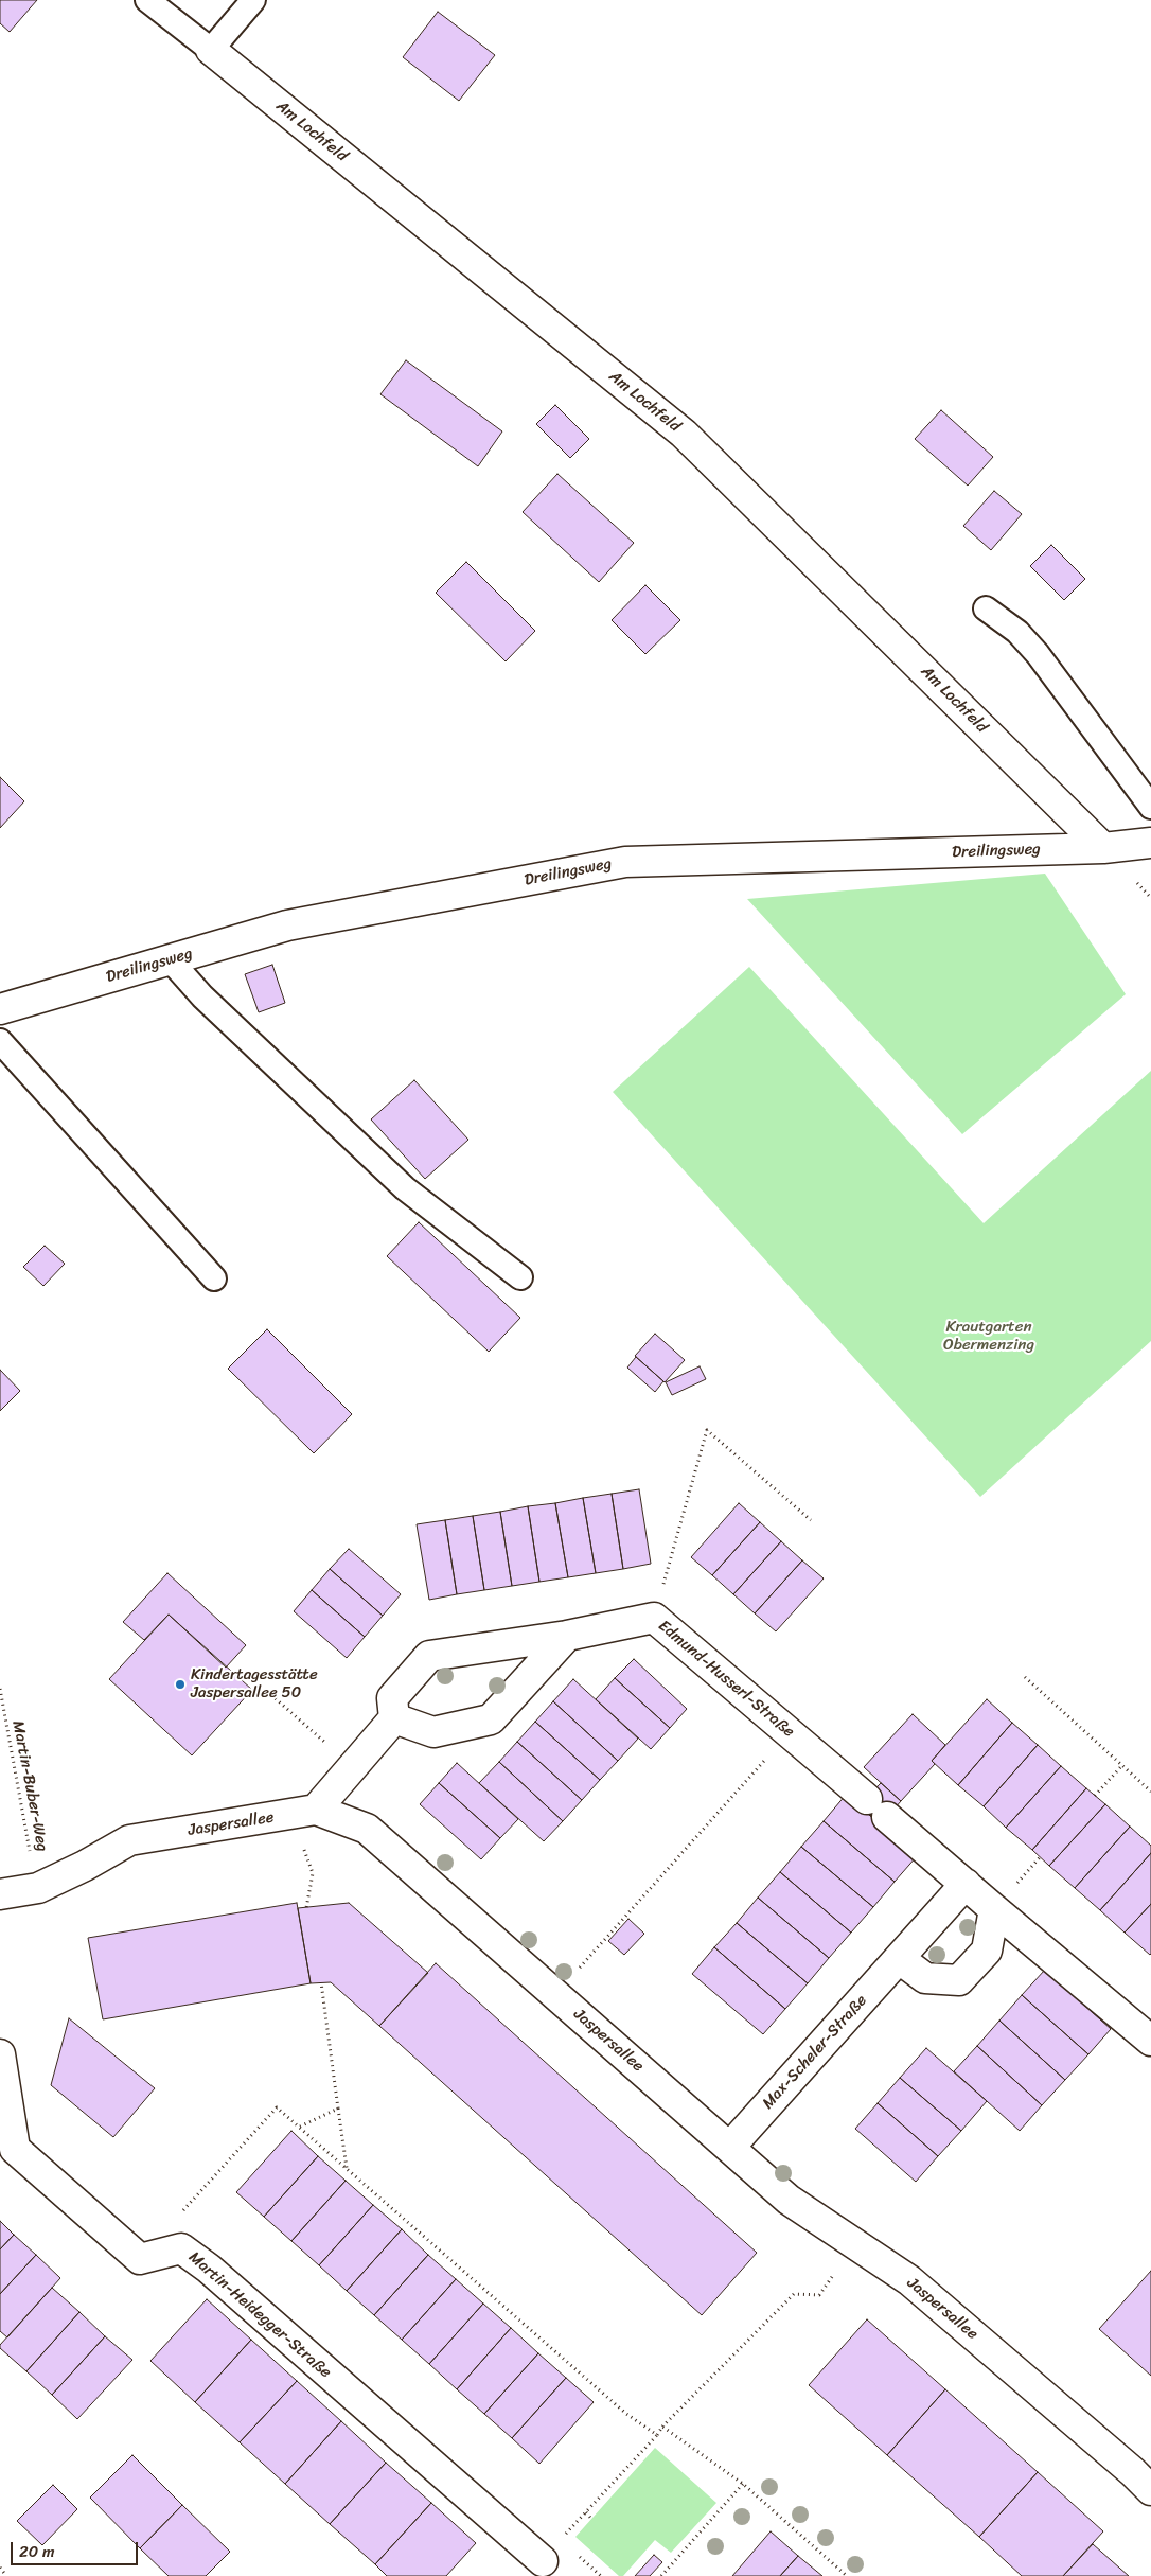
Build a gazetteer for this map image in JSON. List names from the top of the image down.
{
  "streets": {
    "street": [
      "Am Lochfeld",
      "Dreilingsweg",
      "Edmund-Husserl-Straße",
      "Jaspersallee",
      "Max-Scheler-Straße",
      "Martin-Heidegger-Straße"
    ],
    "path": ["Martin-Buber-Weg"]
  },
  "crossings": [
    ["Am Lochfeld", "Dreilingsweg"],
    ["Edmund-Husserl-Straße", "Max-Scheler-Straße"],
    ["Martin-Buber-Weg", "Jaspersallee"],
    ["Jaspersallee", "Max-Scheler-Straße"]
  ],
  "parks": ["Krautgarten Obermenzing"],
  "places": ["Kindertagesstätte Jaspersallee 50"],
  "scale_bar": "20 m"
}
